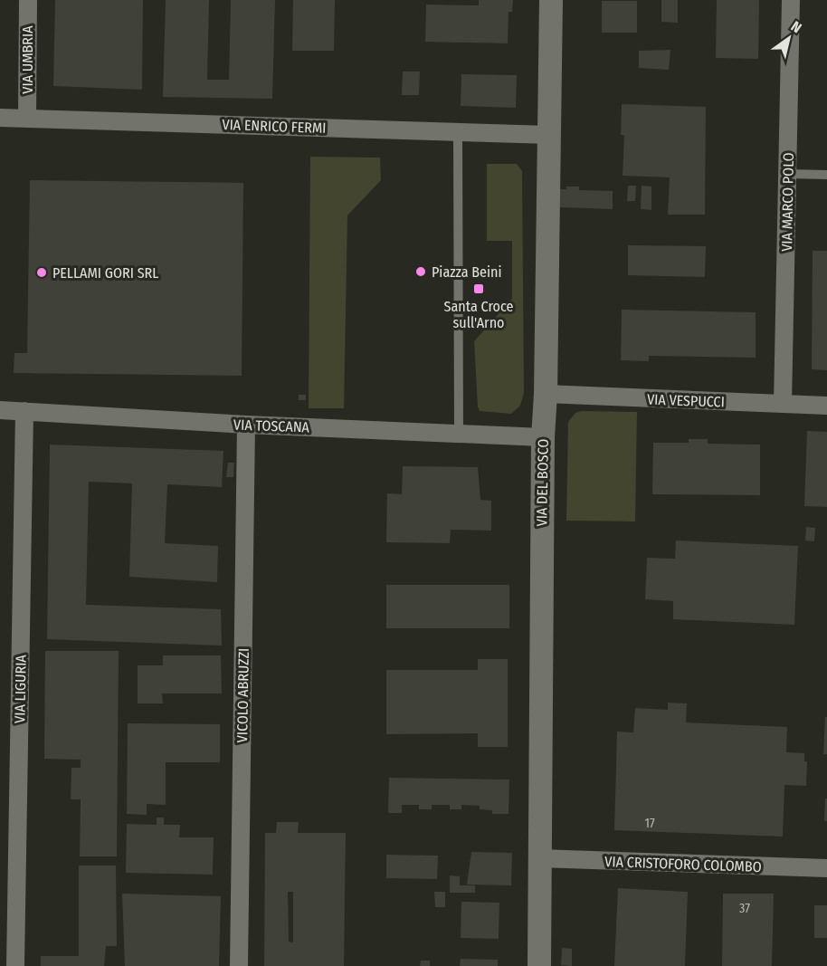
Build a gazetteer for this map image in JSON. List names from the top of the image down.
{
  "streets": {
    "street": [
      "VIA UMBRIA",
      "VIA ENRICO FERMI",
      "VIA MARCO POLO",
      "VIA VESPUCCI",
      "VIA TOSCANA",
      "VIA DEL BOSCO",
      "VIA LIGURIA",
      "VICOLO ABRUZZI",
      "VIA CRISTOFORO COLOMBO"
    ]
  },
  "crossings": [
    ["VIA UMBRIA", "VIA ENRICO FERMI"],
    ["VIA ENRICO FERMI", "VIA DEL BOSCO"],
    ["VIA MARCO POLO", "VIA VESPUCCI"],
    ["VIA VESPUCCI", "VIA DEL BOSCO"],
    ["VIA TOSCANA", "VIA DEL BOSCO"],
    ["VIA TOSCANA", "VIA LIGURIA"],
    ["VIA TOSCANA", "VICOLO ABRUZZI"],
    ["VIA DEL BOSCO", "VIA CRISTOFORO COLOMBO"]
  ],
  "places": {
    "other": ["Piazza Beini", "PELLAMI GORI SRL"],
    "transit": ["Santa Croce sull'Arno"]
  },
  "house_numbers": ["17", "37"],
  "north": "top right"
}
